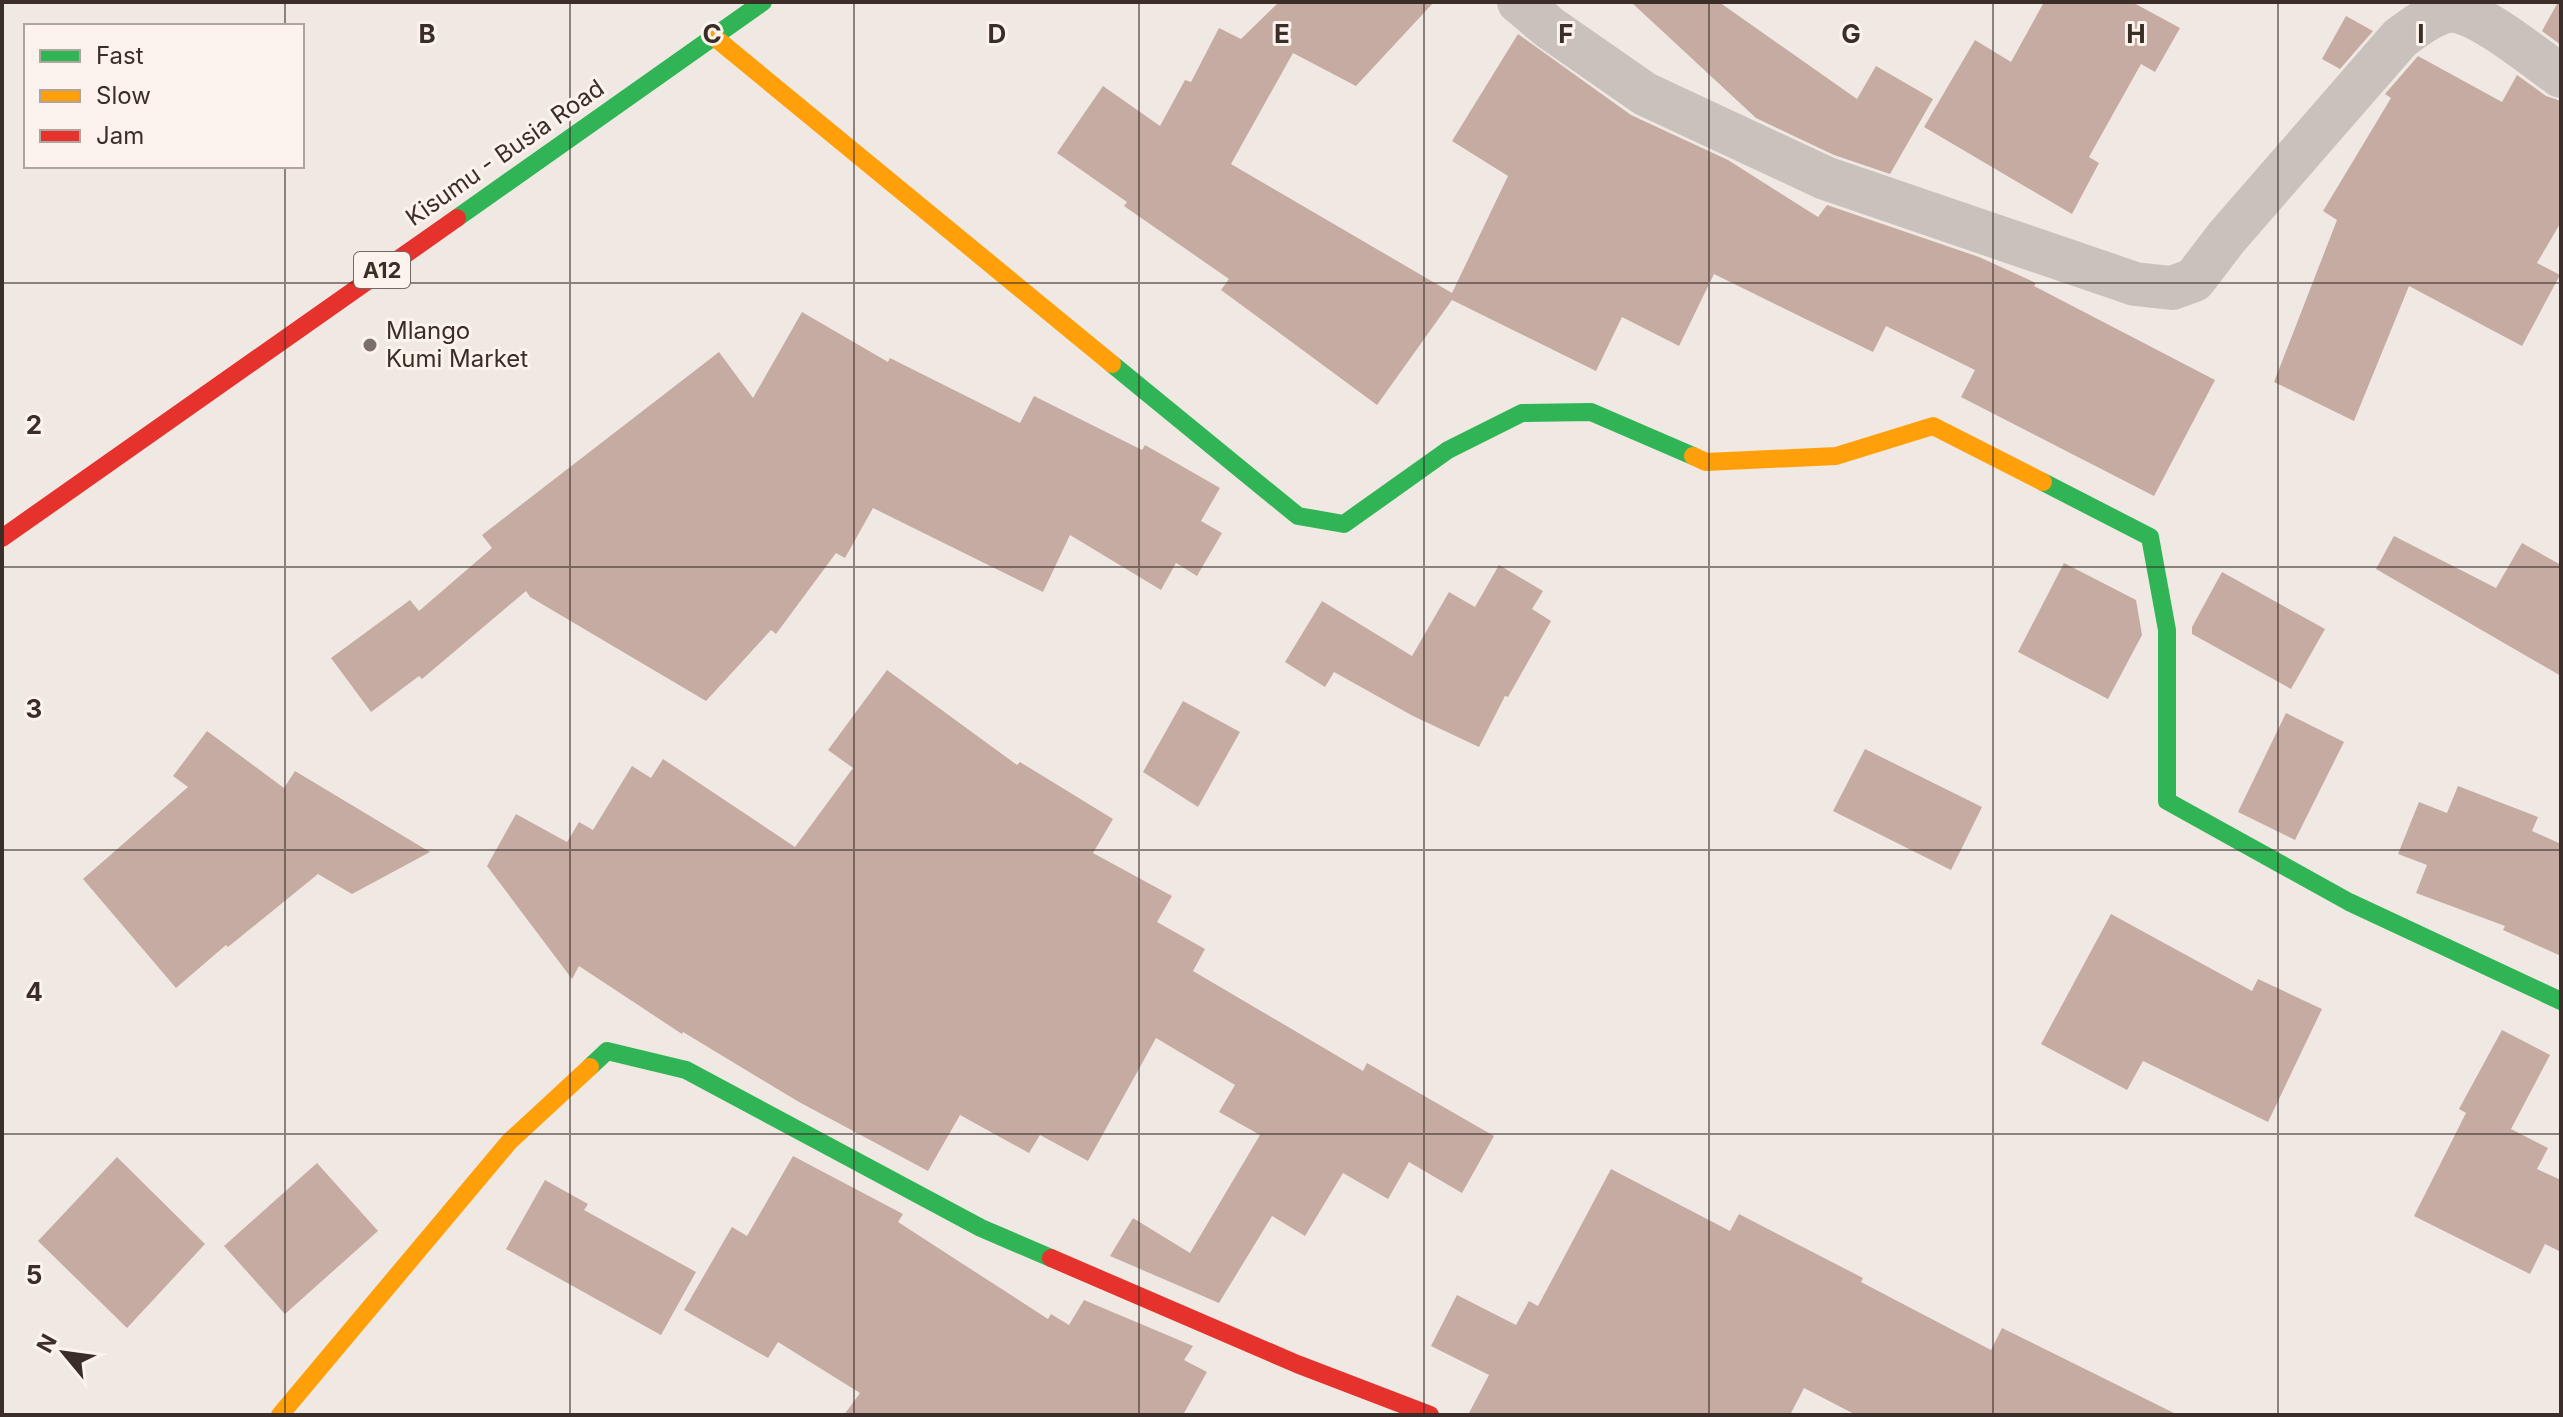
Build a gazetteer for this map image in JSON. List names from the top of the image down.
{
  "streets": {
    "main road": ["Kisumu - Busia Road", "A12"]
  },
  "places": ["Mlango Kumi Market"],
  "legend": ["Fast", "Slow", "Jam"],
  "north": "top left",
  "grid": {
    "columns": [
      "B",
      "C",
      "D",
      "E",
      "F",
      "G",
      "H",
      "I"
    ],
    "rows": [
      "2",
      "3",
      "4",
      "5"
    ]
  }
}
